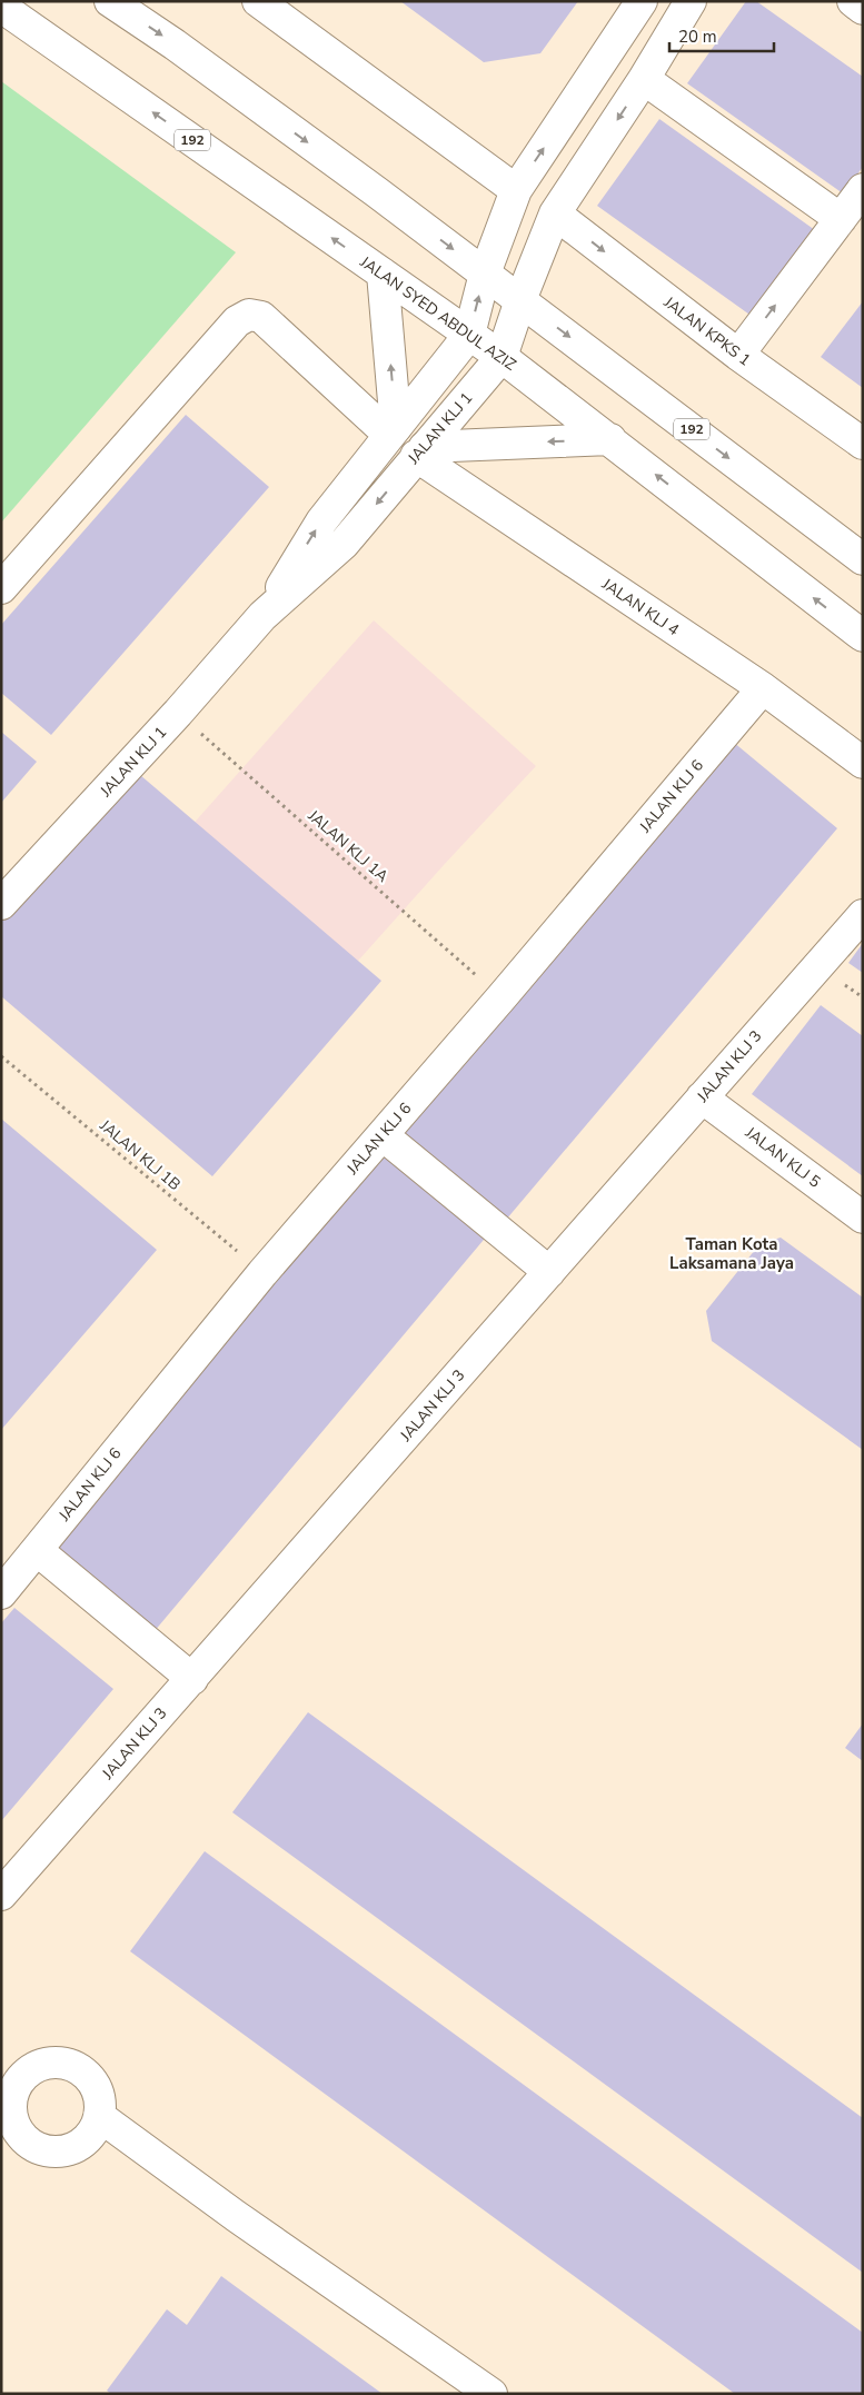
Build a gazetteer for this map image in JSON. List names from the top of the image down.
{
  "streets": {
    "street": [
      "192",
      "JALAN SYED ABDUL AZIZ",
      "JALAN KPKS 1",
      "JALAN KLJ 1",
      "JALAN KLJ 4",
      "JALAN KLJ 6",
      "JALAN KLJ 3",
      "JALAN KLJ 5"
    ],
    "path": ["JALAN KLJ 1A", "JALAN KLJ 1B"]
  },
  "crossings": [
    ["JALAN SYED ABDUL AZIZ", "JALAN KLJ 1"],
    ["JALAN KLJ 1", "JALAN KLJ 4"],
    ["JALAN KLJ 1", "JALAN KLJ 1A"],
    ["JALAN KLJ 4", "JALAN KLJ 6"],
    ["JALAN KLJ 6", "JALAN KLJ 1A"],
    ["JALAN KLJ 6", "JALAN KLJ 1B"],
    ["JALAN KLJ 3", "JALAN KLJ 5"]
  ],
  "districts": ["Taman Kota Laksamana Jaya"],
  "scale_bar": "20 m"
}
